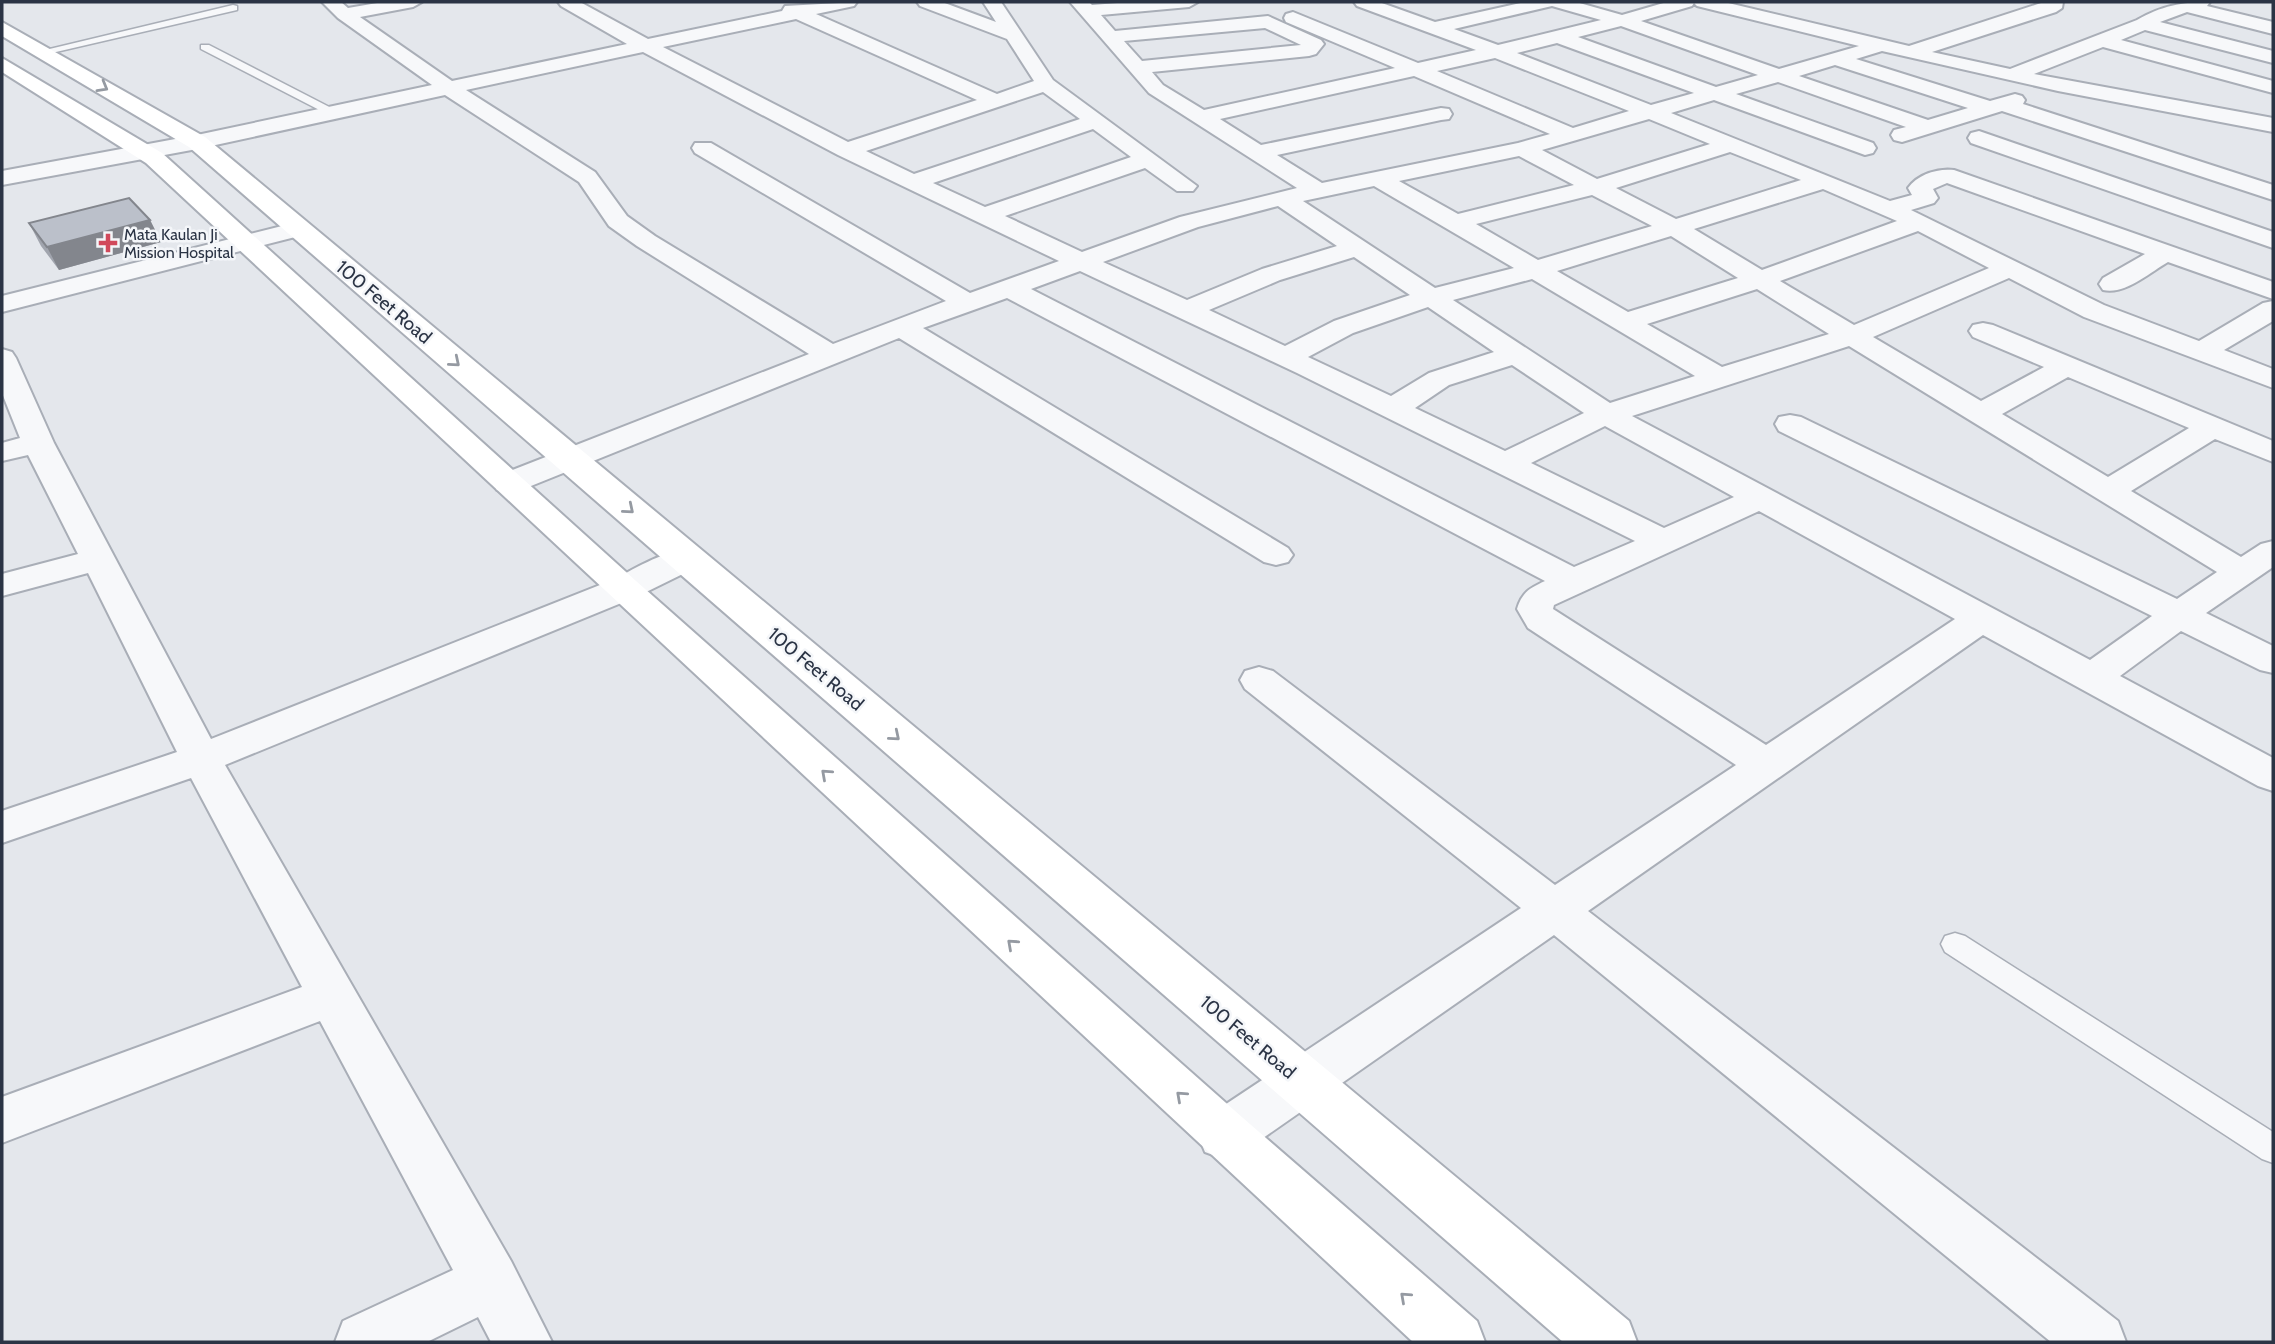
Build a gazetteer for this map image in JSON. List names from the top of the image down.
{
  "streets": {
    "main road": ["100 Feet Road"]
  },
  "places": {
    "health": ["Mata Kaulan Ji Mission Hospital"]
  }
}
